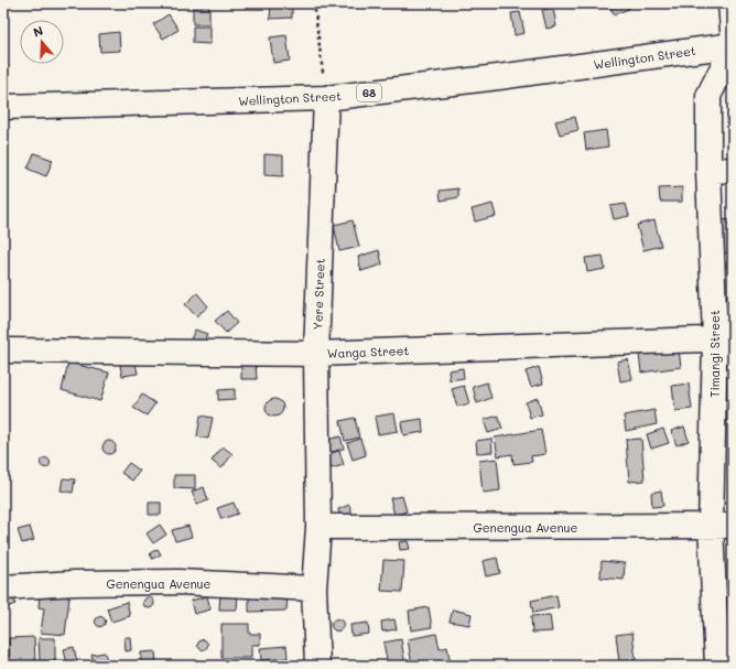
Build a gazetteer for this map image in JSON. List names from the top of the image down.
{
  "streets": {
    "street": [
      "Wellington Street",
      "68",
      "Yere Street",
      "Wanga Street",
      "Timangi Street",
      "Genengua Avenue"
    ]
  },
  "crossings": [
    ["Wellington Street", "Yere Street"],
    ["Wellington Street", "Timangi Street"],
    ["Yere Street", "Wanga Street"],
    ["Yere Street", "Genengua Avenue"],
    ["Wanga Street", "Timangi Street"],
    ["Timangi Street", "Genengua Avenue"]
  ],
  "north": "top"
}
